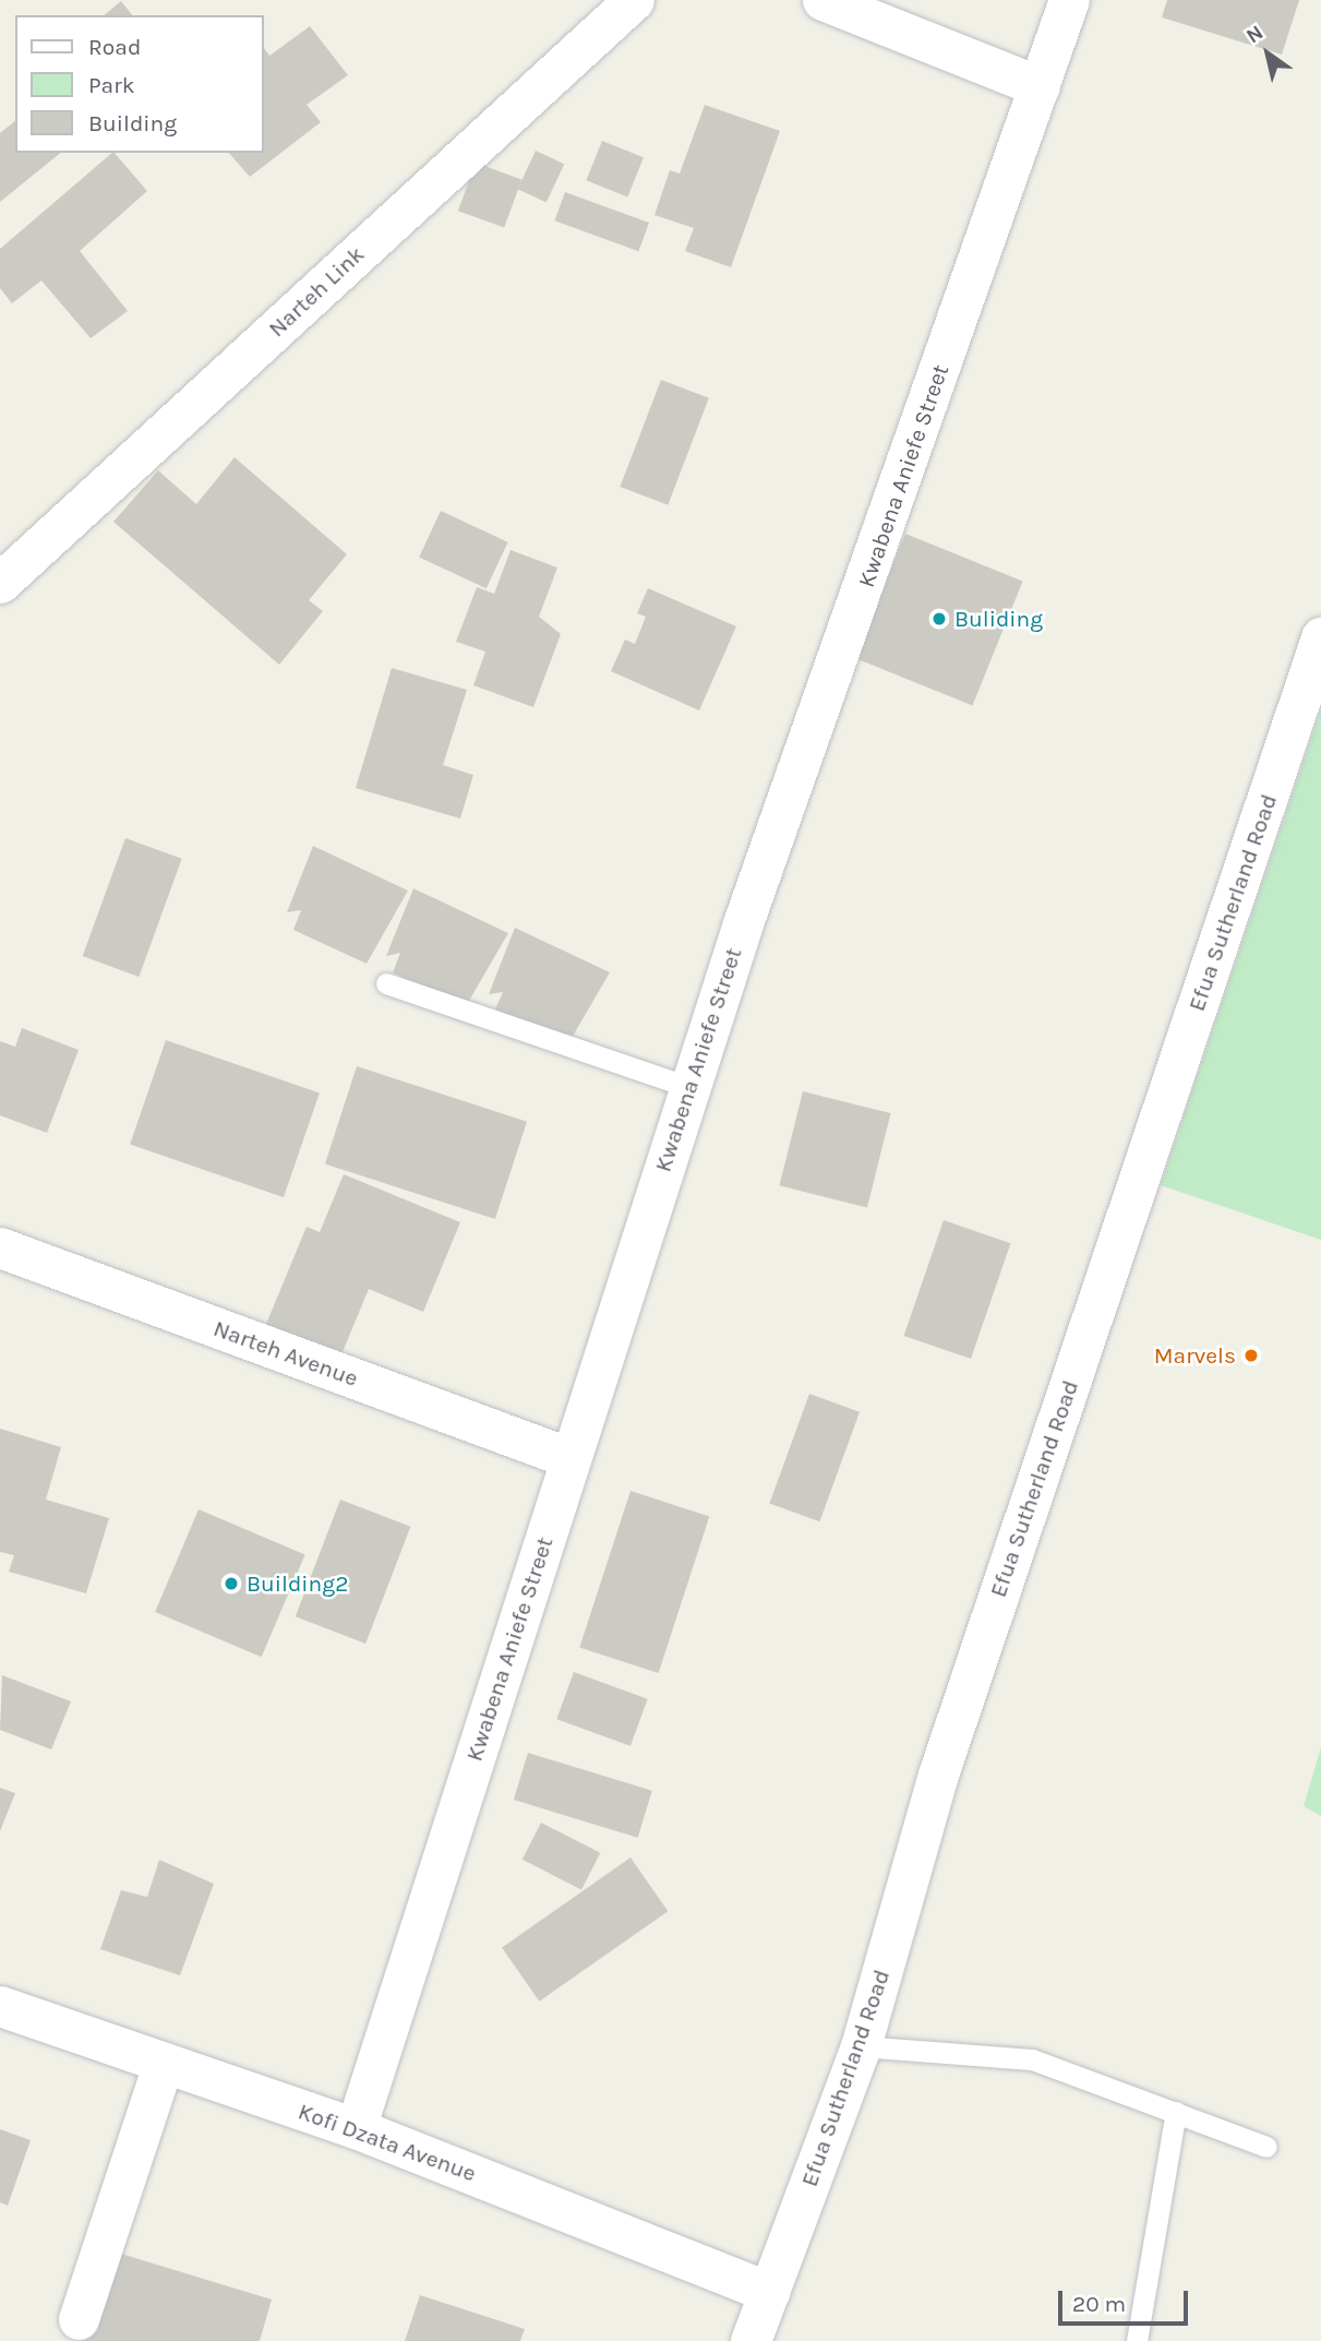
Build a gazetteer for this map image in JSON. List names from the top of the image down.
{
  "streets": {
    "street": [
      "Narteh Link",
      "Kwabena Aniefe Street",
      "Efua Sutherland Road",
      "Narteh Avenue",
      "Kofi Dzata Avenue"
    ]
  },
  "crossings": [
    ["Kwabena Aniefe Street", "Narteh Avenue"],
    ["Kwabena Aniefe Street", "Kofi Dzata Avenue"],
    ["Efua Sutherland Road", "Kofi Dzata Avenue"]
  ],
  "places": ["Buliding", "Marvels", "Building2"],
  "legend": ["Road", "Park", "Building"],
  "scale_bar": "20 m",
  "north": "top left"
}
